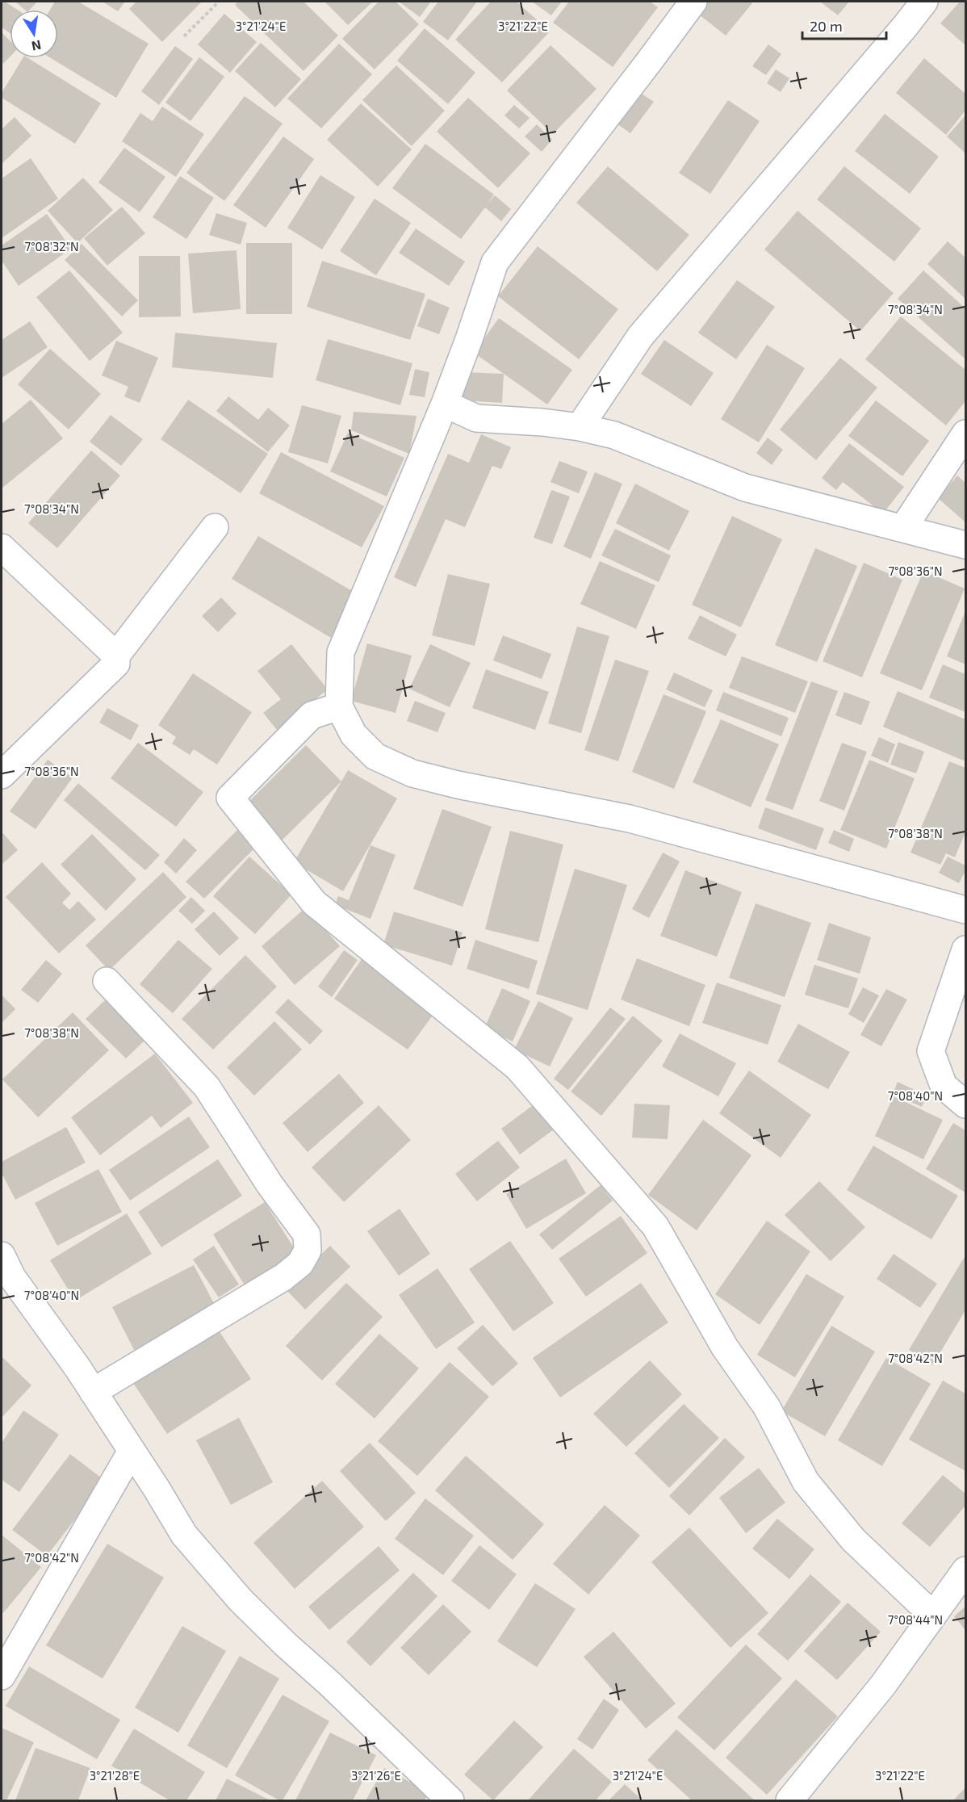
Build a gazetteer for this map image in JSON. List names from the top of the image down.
{
  "scale_bar": "20 m",
  "north": "bottom",
  "coordinates": [
    "3°21'24\"E",
    "3°21'22\"E",
    "7°08'32\"N",
    "7°08'34\"N",
    "7°08'36\"N",
    "7°08'38\"N",
    "7°08'40\"N",
    "7°08'42\"N",
    "7°08'44\"N",
    "3°21'28\"E",
    "3°21'26\"E"
  ]
}
